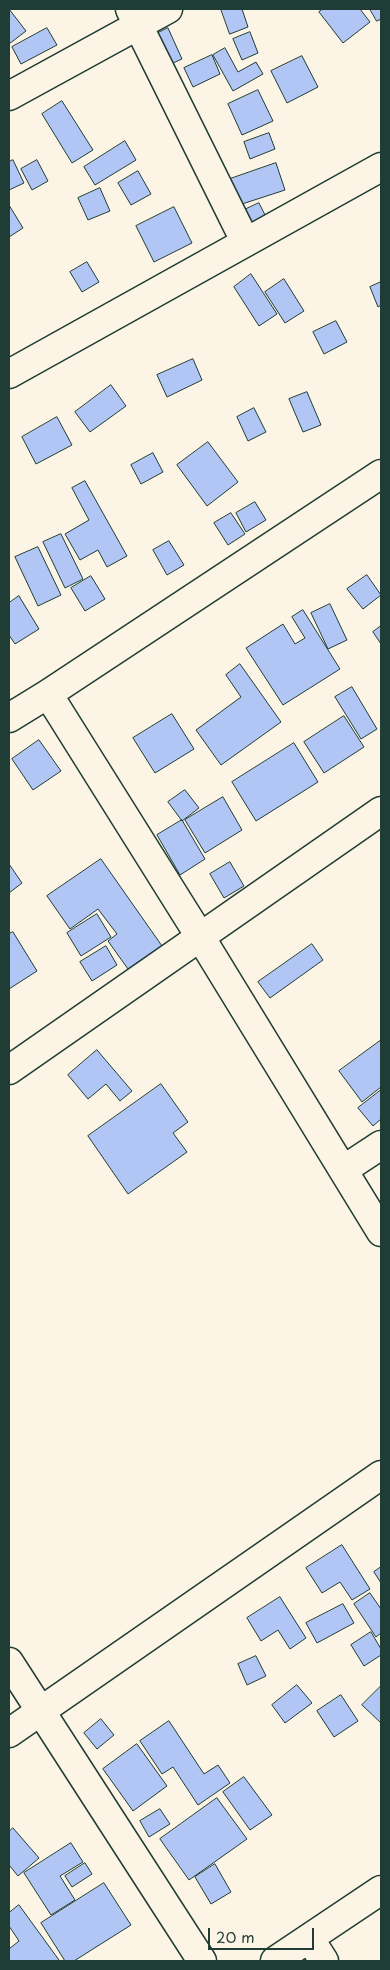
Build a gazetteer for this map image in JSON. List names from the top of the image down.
{
  "scale_bar": "20 m"
}
